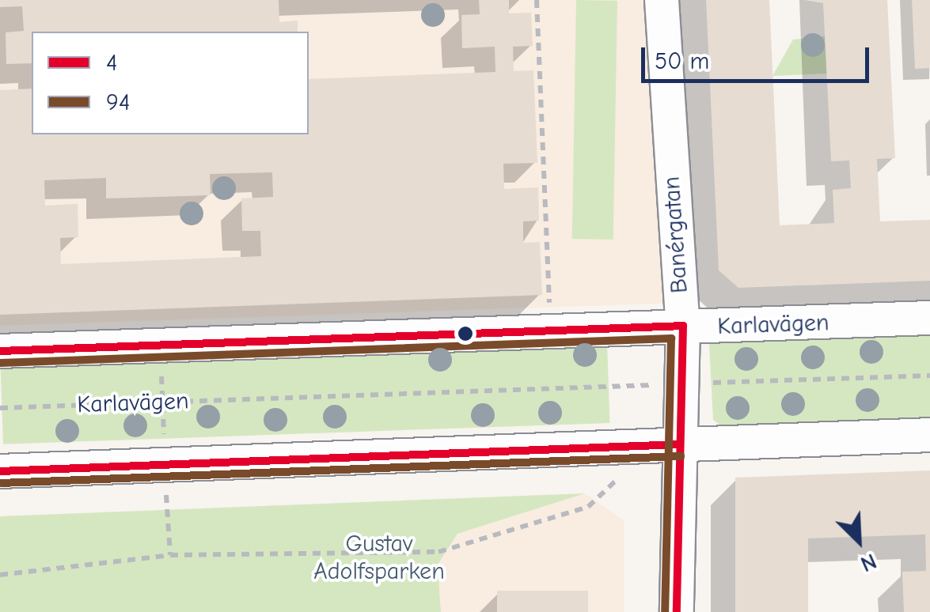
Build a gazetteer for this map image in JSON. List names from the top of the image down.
{
  "streets": {
    "street": ["Banérgatan", "Karlavägen"]
  },
  "crossings": [
    ["Banérgatan", "Karlavägen"]
  ],
  "parks": ["Gustav Adolfsparken"],
  "lines": ["transit line 4", "transit line 94"],
  "legend": ["4", "94"],
  "scale_bar": "50 m",
  "north": "bottom right"
}
